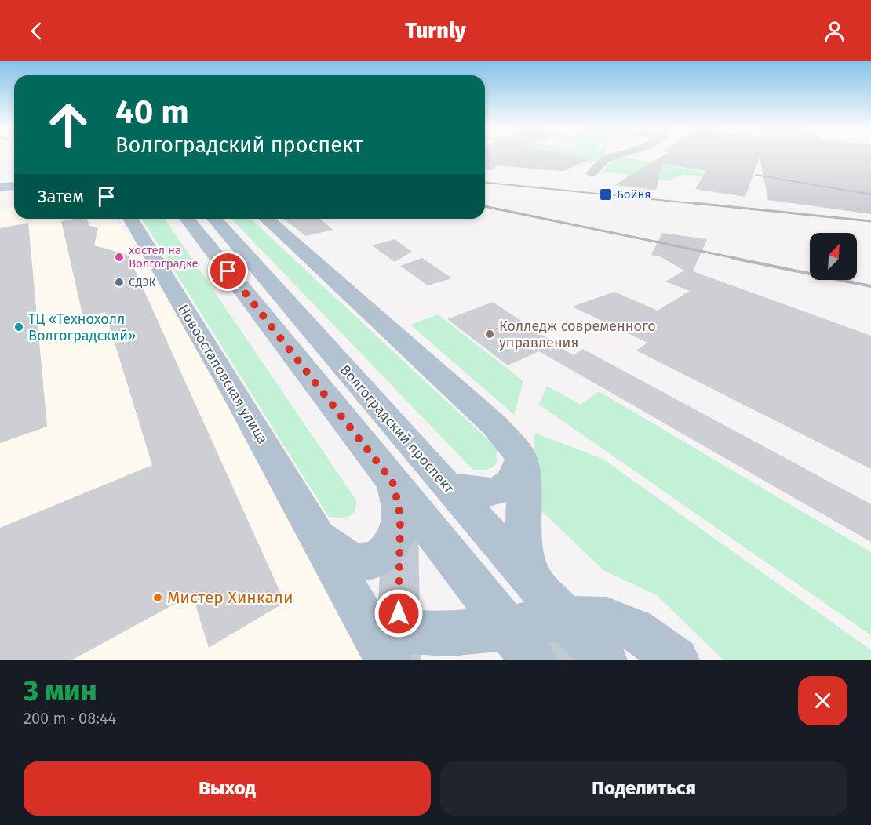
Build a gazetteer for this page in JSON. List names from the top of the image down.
{
  "streets": {
    "main road": ["Новоостаповская улица", "Волгоградский проспект"]
  },
  "places": {
    "transit": ["Бойня"],
    "other": [
      "хостел на Волгоградке",
      "СДЭК",
      "ТЦ «Технохолл Волгоградский»",
      "Колледж современного управления",
      "Мистер Хинкали"
    ]
  },
  "north": "top right",
  "page": {
    "header": "Turnly",
    "turn": ["40 m", "Волгоградский проспект"],
    "then": "Затем",
    "heading": ["3 мин", "200 m · 08:44"],
    "buttons": ["Выход", "Поделиться"]
  }
}
